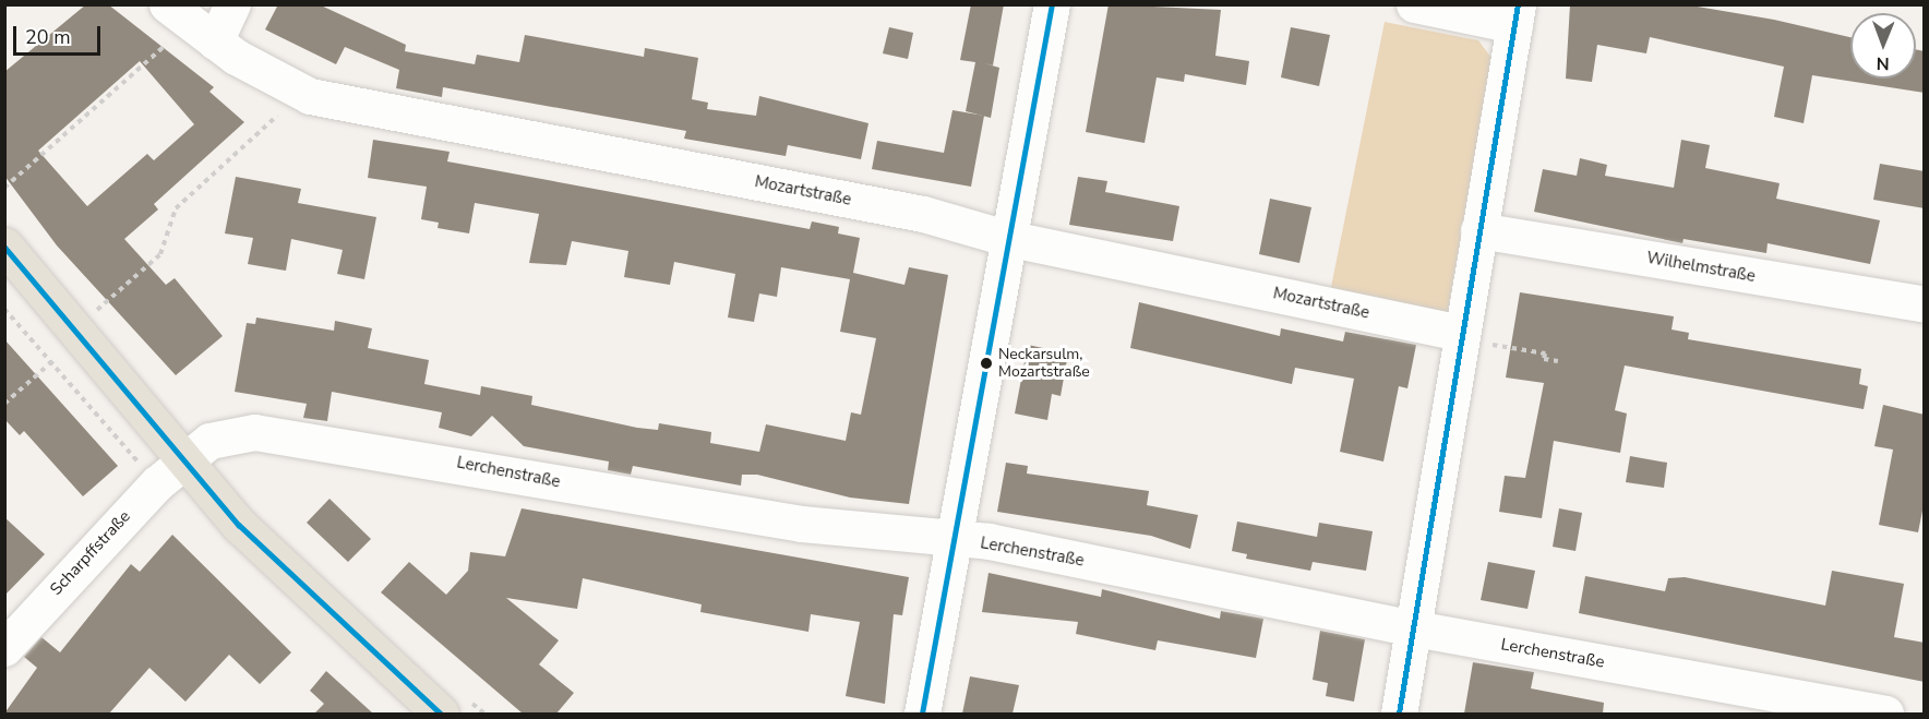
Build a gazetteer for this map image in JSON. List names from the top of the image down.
{
  "streets": {
    "street": [
      "Mozartstraße",
      "Wilhelmstraße",
      "Lerchenstraße",
      "Scharpffstraße"
    ]
  },
  "crossings": [
    ["Lerchenstraße", "Scharpffstraße"]
  ],
  "places": ["Neckarsulm, Mozartstraße"],
  "scale_bar": "20 m",
  "north": "bottom"
}
